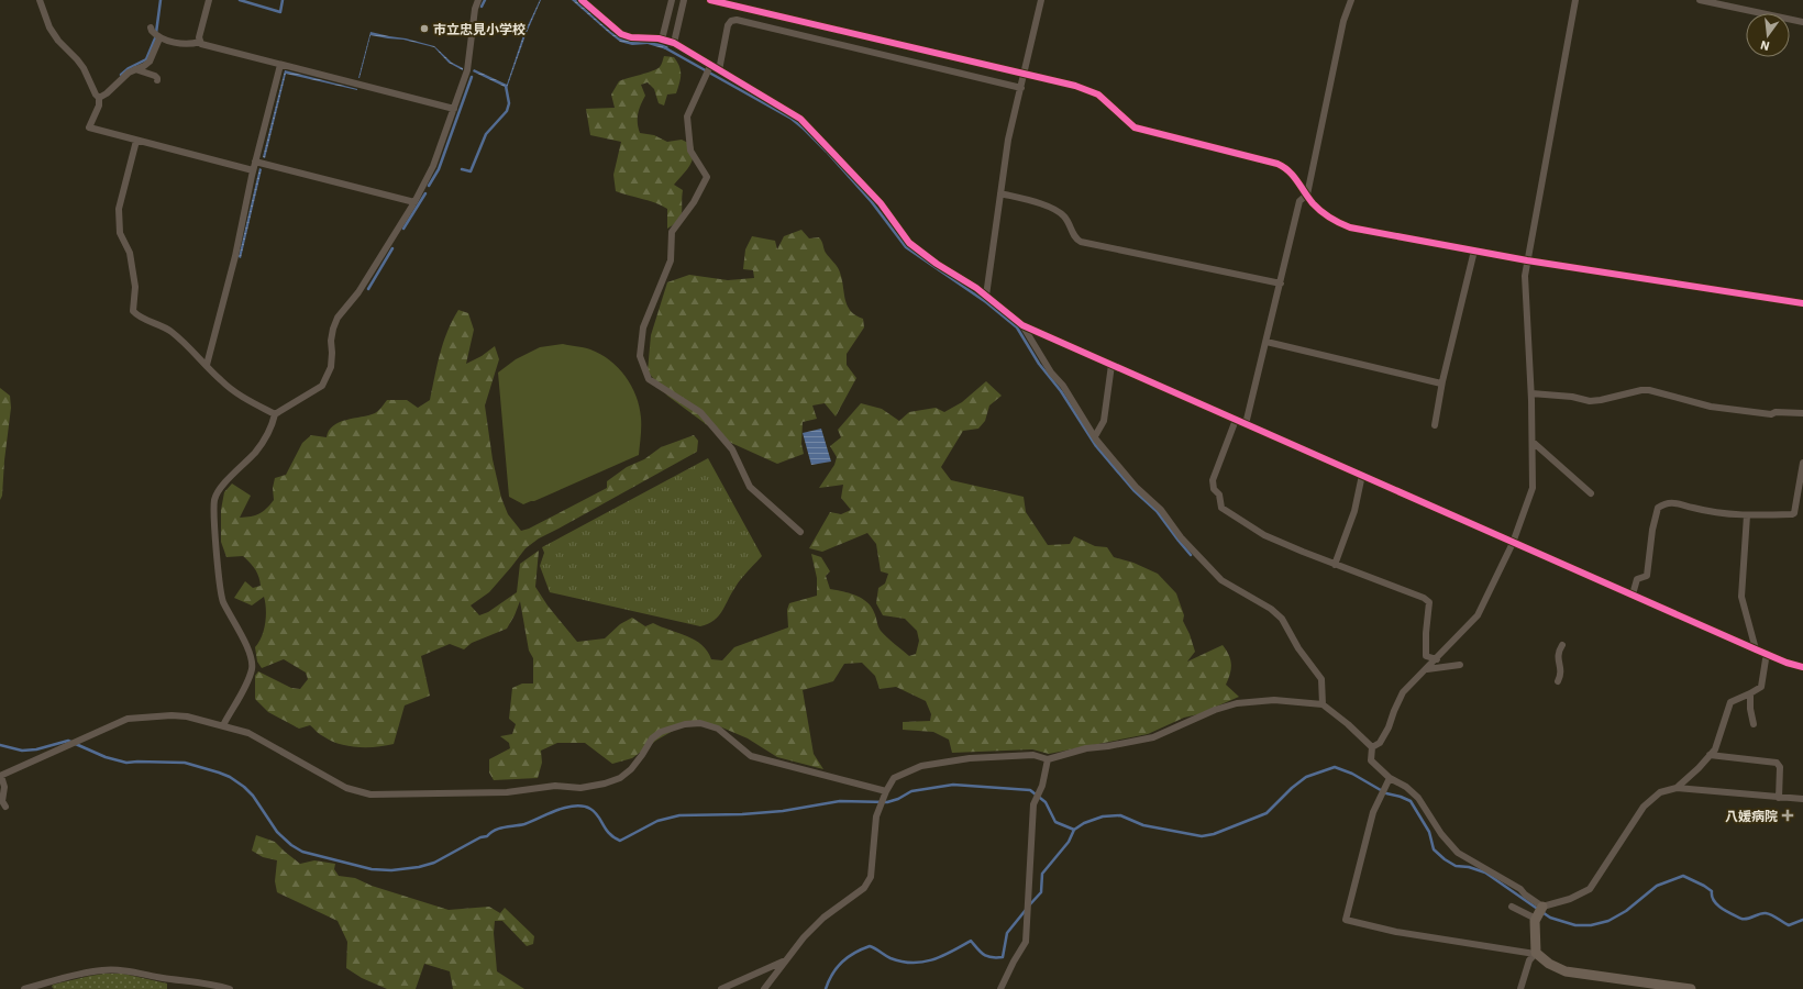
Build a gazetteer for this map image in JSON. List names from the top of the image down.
{
  "places": {
    "other": ["市立忠見小学校"],
    "health": ["八媛病院"]
  },
  "north": "bottom"
}
